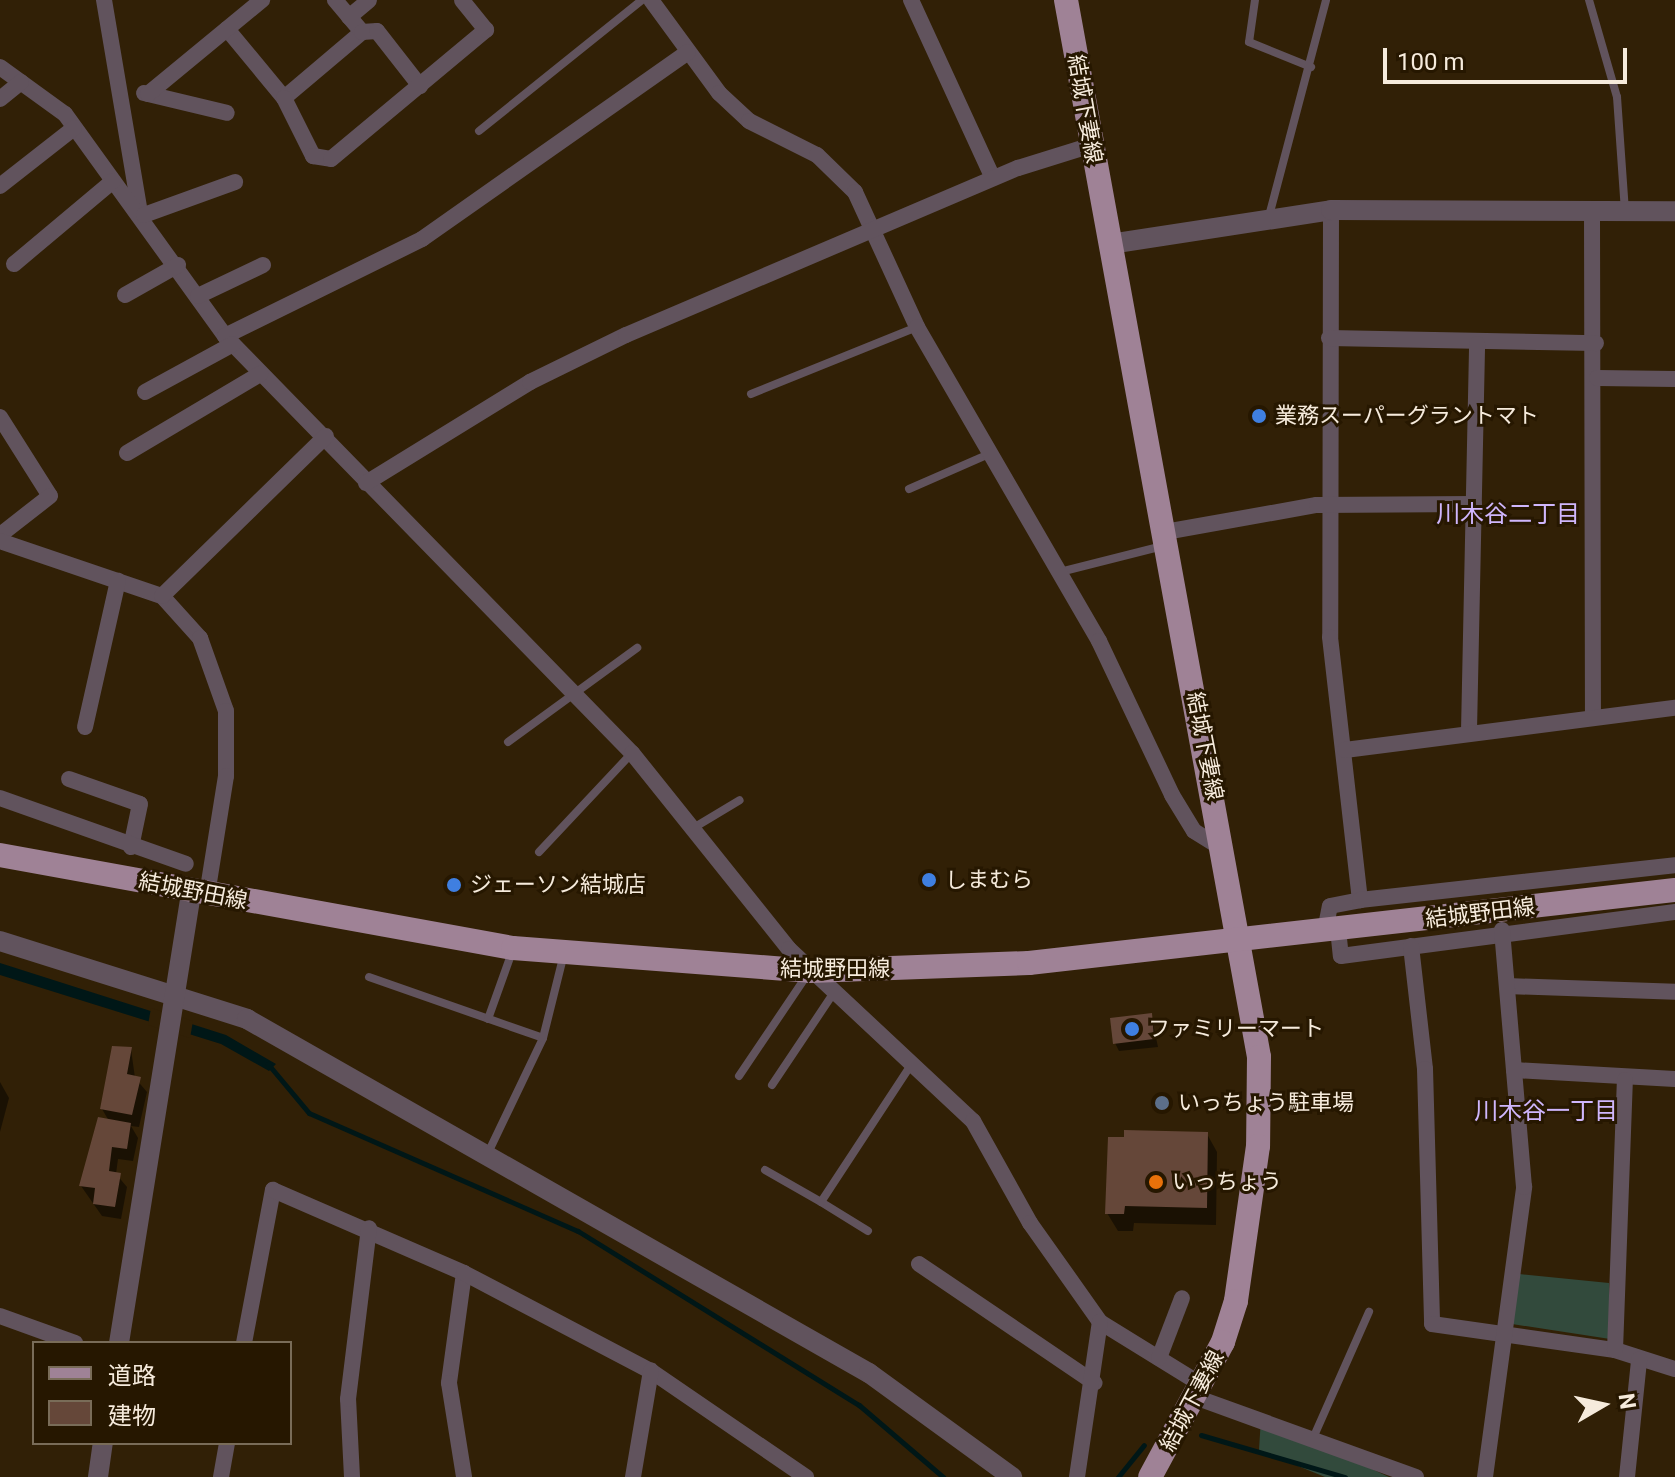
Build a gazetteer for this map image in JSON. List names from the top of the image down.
{
  "streets": {
    "main road": ["結城下妻線", "結城野田線"]
  },
  "crossings": [
    ["結城下妻線", "結城野田線"]
  ],
  "districts": ["川木谷二丁目", "川木谷一丁目"],
  "places": [
    "業務スーパーグラントマト",
    "しまむら",
    "ジェーソン結城店",
    "ファミリーマート",
    "いっちょう駐車場",
    "いっちょう"
  ],
  "legend": ["道路", "建物"],
  "scale_bar": "100 m",
  "north": "right"
}
